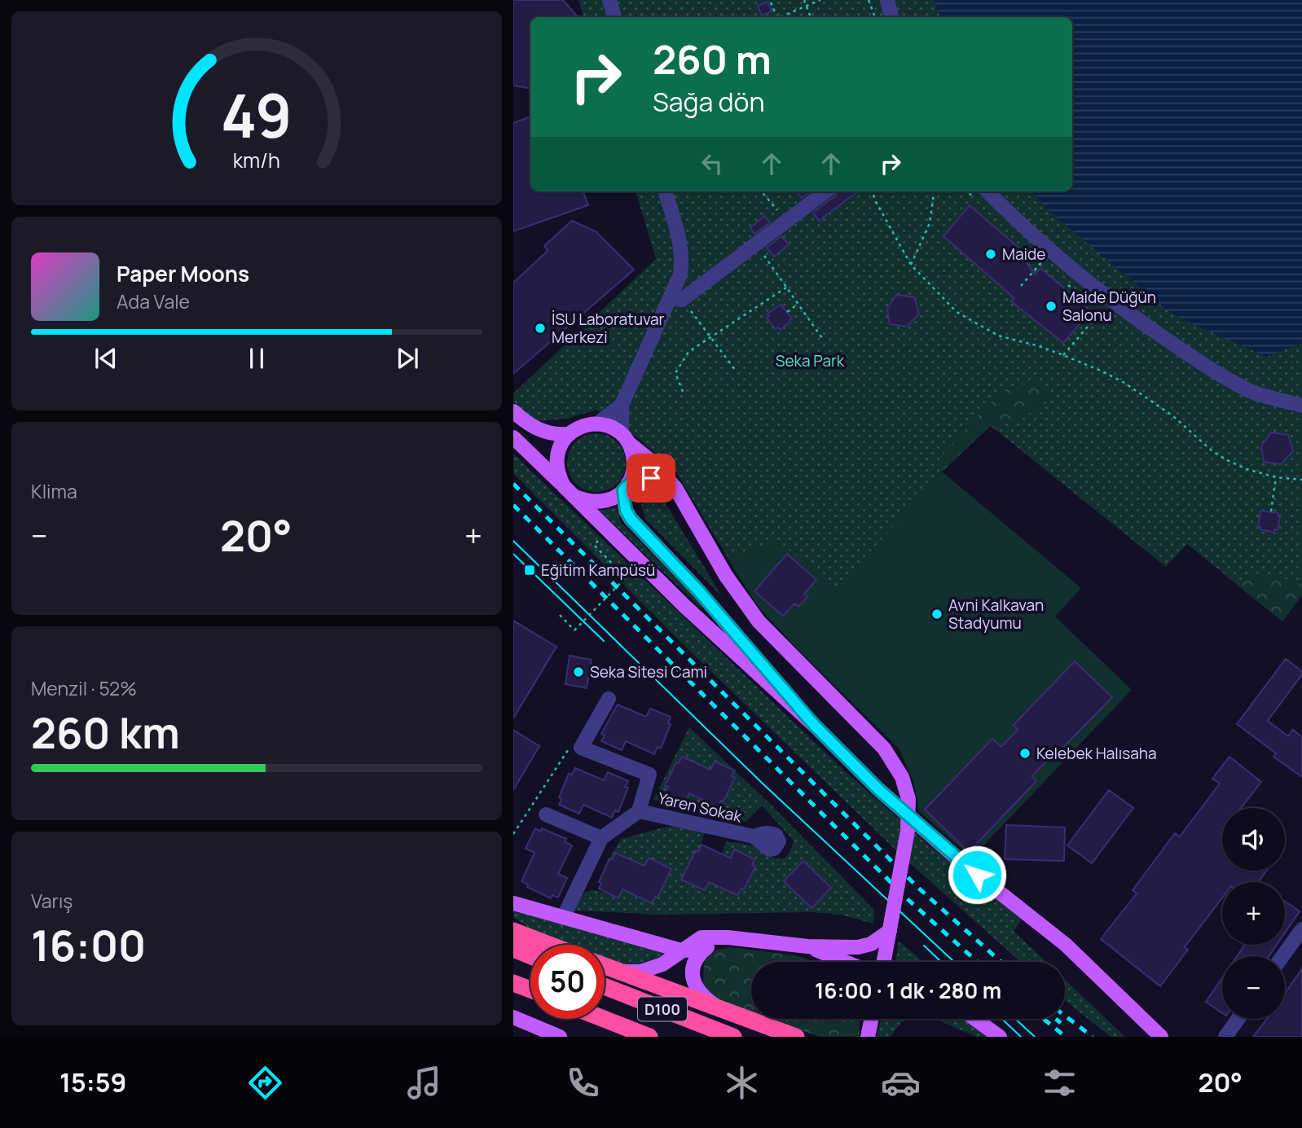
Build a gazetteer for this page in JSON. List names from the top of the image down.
{
  "streets": {
    "highway": ["D100"],
    "street": ["Yaren Sokak"]
  },
  "parks": ["Seka Park"],
  "places": {
    "other": [
      "Maide",
      "Maide Düğün Salonu",
      "İSU Laboratuvar Merkezi",
      "Avni Kalkavan Stadyumu",
      "Seka Sitesi Cami",
      "Kelebek Halısaha"
    ],
    "transit": ["Eğitim Kampüsü"]
  },
  "page": {
    "turn": ["260 m", "Sağa dön"],
    "song": ["Paper Moons", "Ada Vale"],
    "tile": [
      "Klima",
      ["Menzil · 52%", "260 km"],
      ["Varış", "16:00"]
    ],
    "heat": ["−", "20°", "+"],
    "map_buttons": ["+", "−"],
    "limit": "50",
    "trip": "16:00 · 1 dk · 280 m",
    "tabs": ["15:59", "20°"],
    "gauge": ["49", "km/h"]
  }
}
